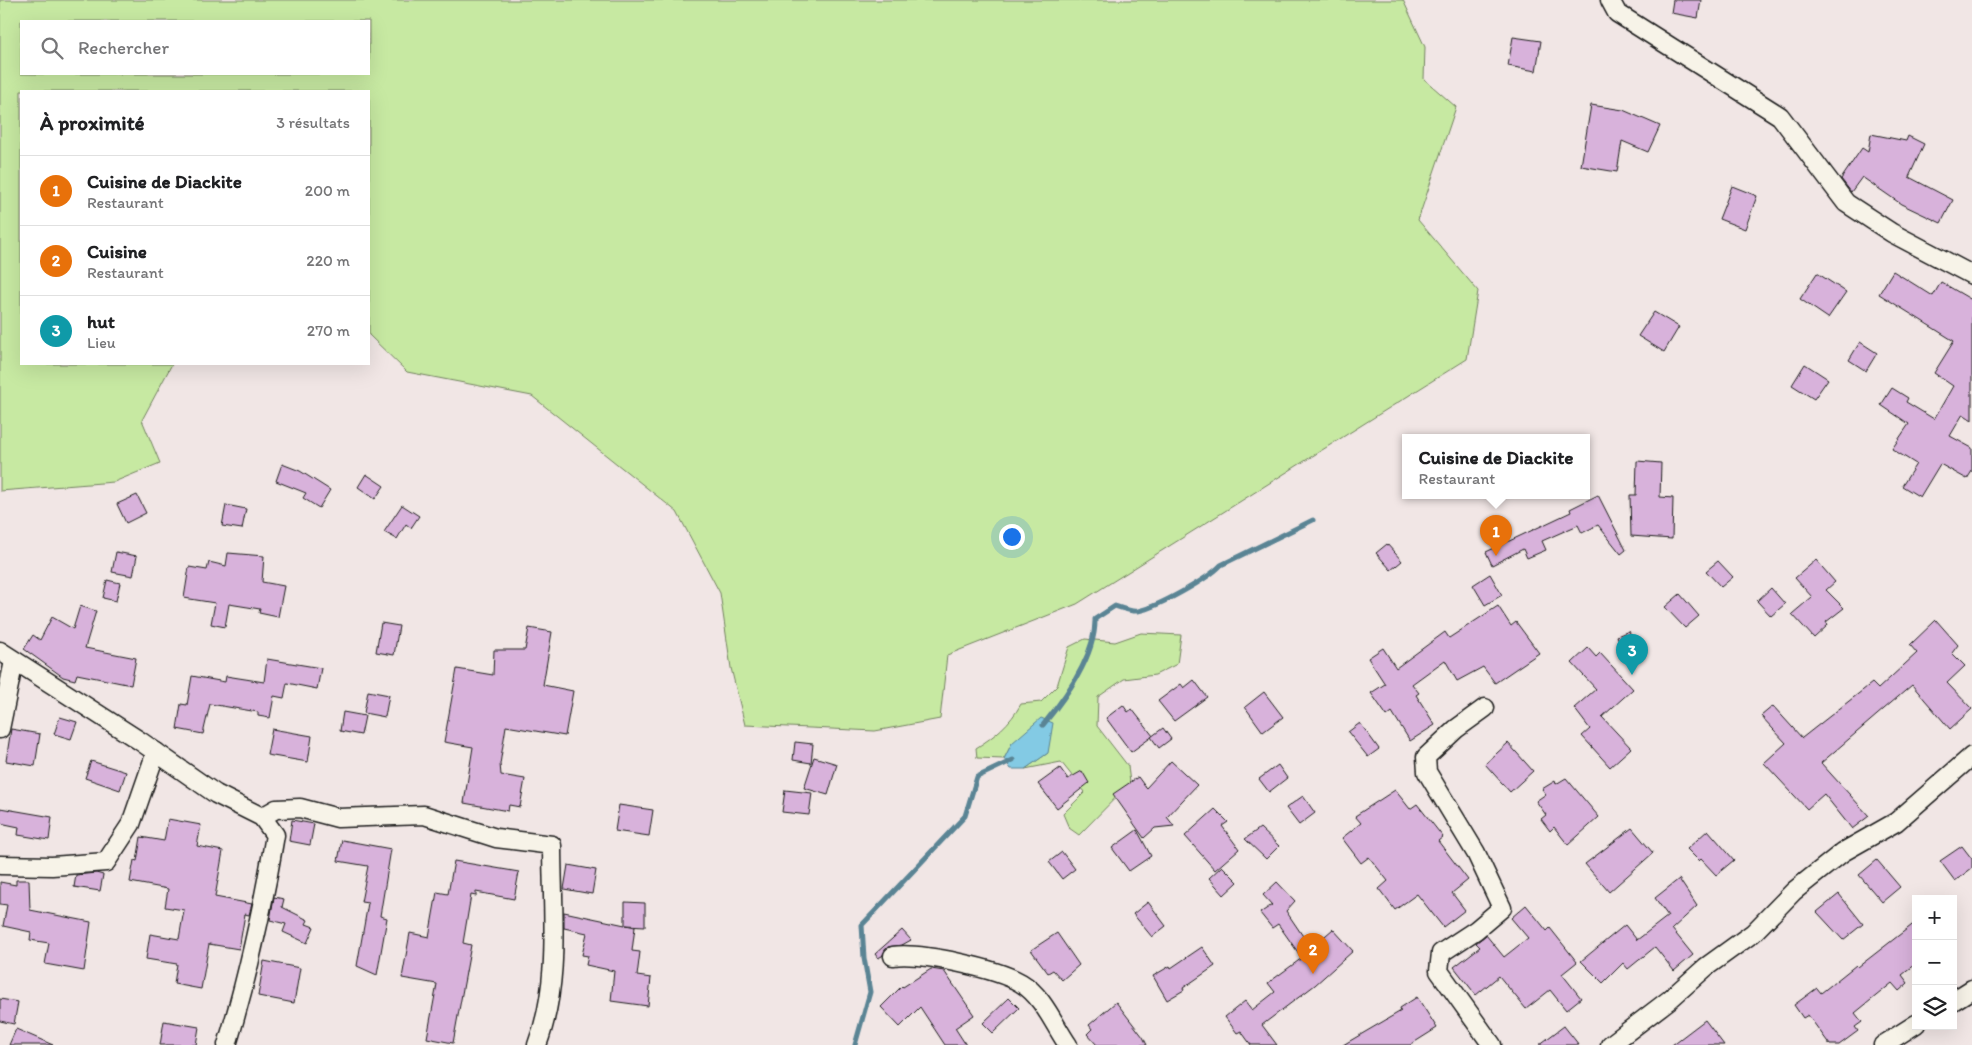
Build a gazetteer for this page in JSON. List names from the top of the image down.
{
  "page": {
    "search": "Rechercher",
    "heading": ["À proximité", "3 résultats"],
    "list": [
      {
        "mark": "1",
        "name": "Cuisine de Diackite",
        "note": "Restaurant",
        "value": "200 m"
      },
      {
        "mark": "2",
        "name": "Cuisine",
        "note": "Restaurant",
        "value": "220 m"
      },
      {
        "mark": "3",
        "name": "hut",
        "note": "Lieu",
        "value": "270 m"
      }
    ],
    "popup": ["Cuisine de Diackite", "Restaurant"],
    "pins": ["1", "3", "2"],
    "map_buttons": ["+", "−"]
  }
}
